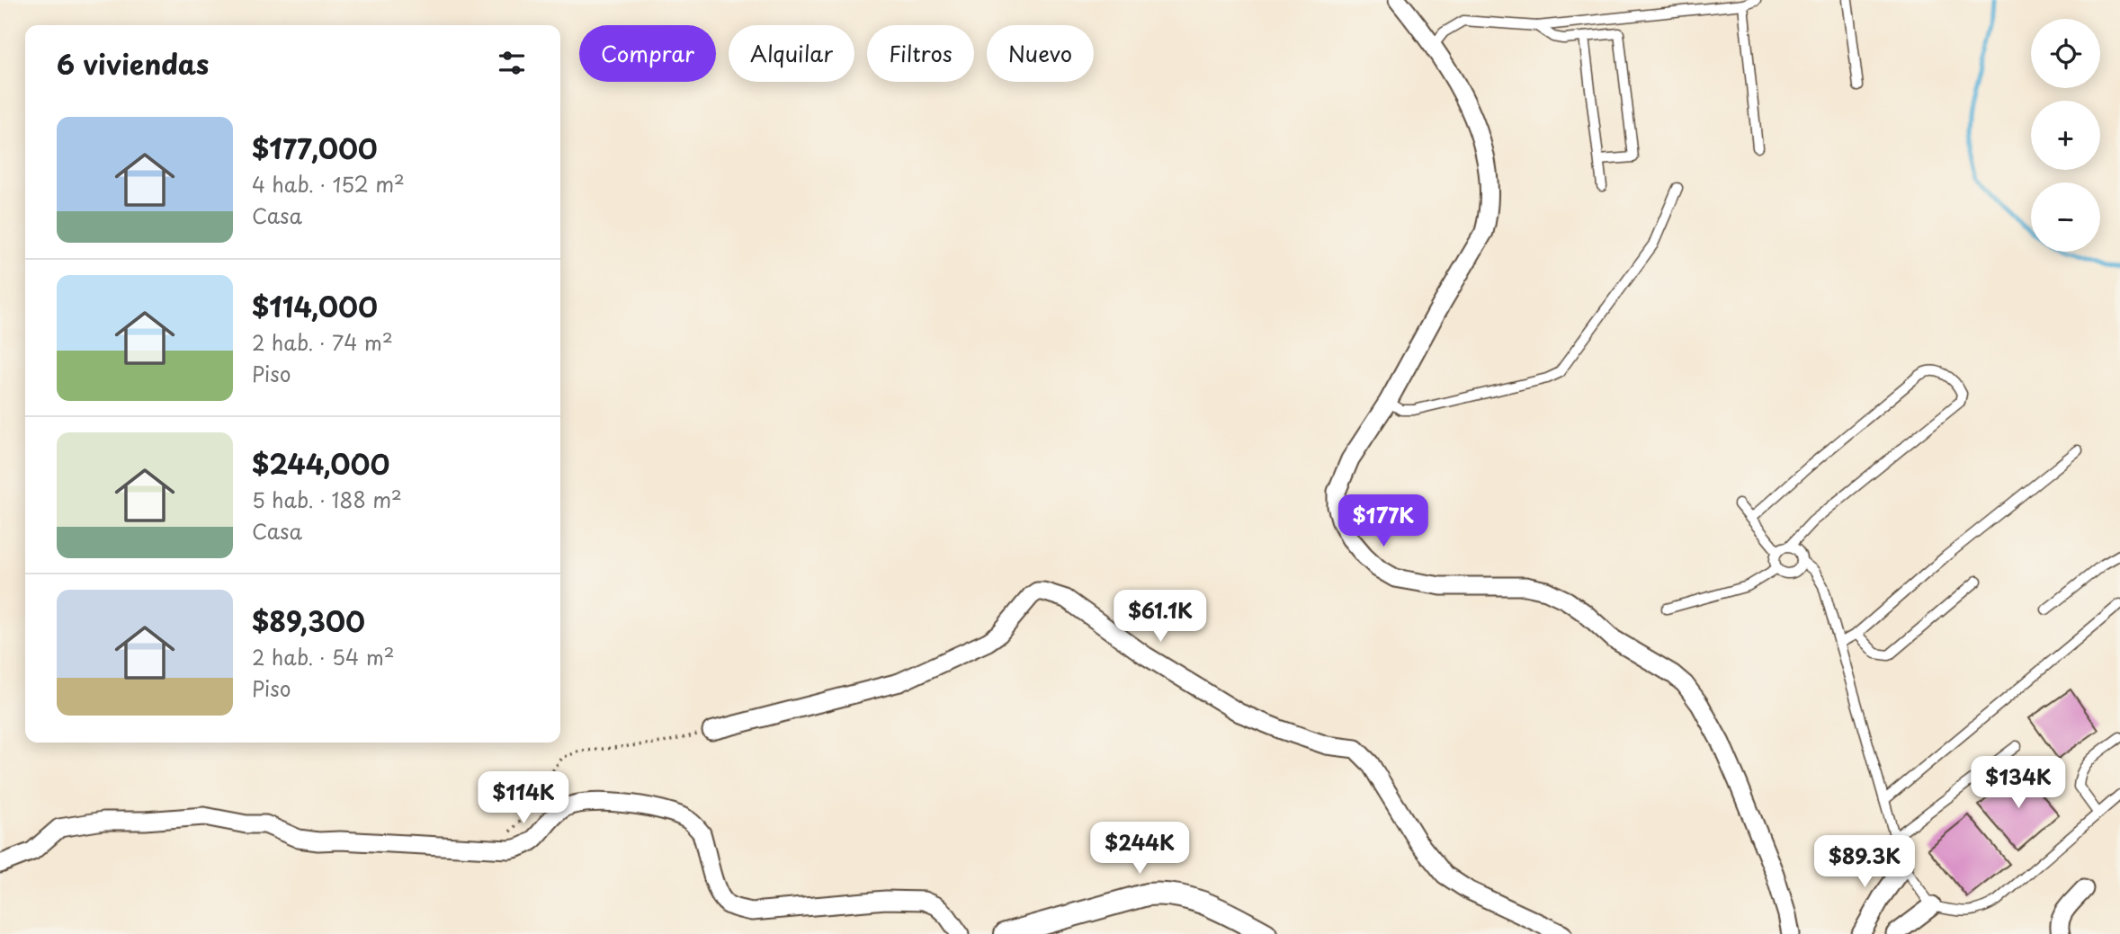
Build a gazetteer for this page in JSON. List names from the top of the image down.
{
  "page": {
    "map_buttons": ["+", "−"],
    "chip": [
      "Comprar",
      "Alquilar",
      "Filtros",
      "Nuevo"
    ],
    "heading": "6 viviendas",
    "list": [
      {
        "name": "$177,000",
        "note": "4 hab. · 152 m² · Casa"
      },
      {
        "name": "$114,000",
        "note": "2 hab. · 74 m² · Piso"
      },
      {
        "name": "$244,000",
        "note": "5 hab. · 188 m² · Casa"
      },
      {
        "name": "$89,300",
        "note": "2 hab. · 54 m² · Piso"
      }
    ],
    "price": [
      "$177K",
      "$61.1K",
      "$134K",
      "$114K",
      "$244K",
      "$89.3K"
    ]
  }
}
